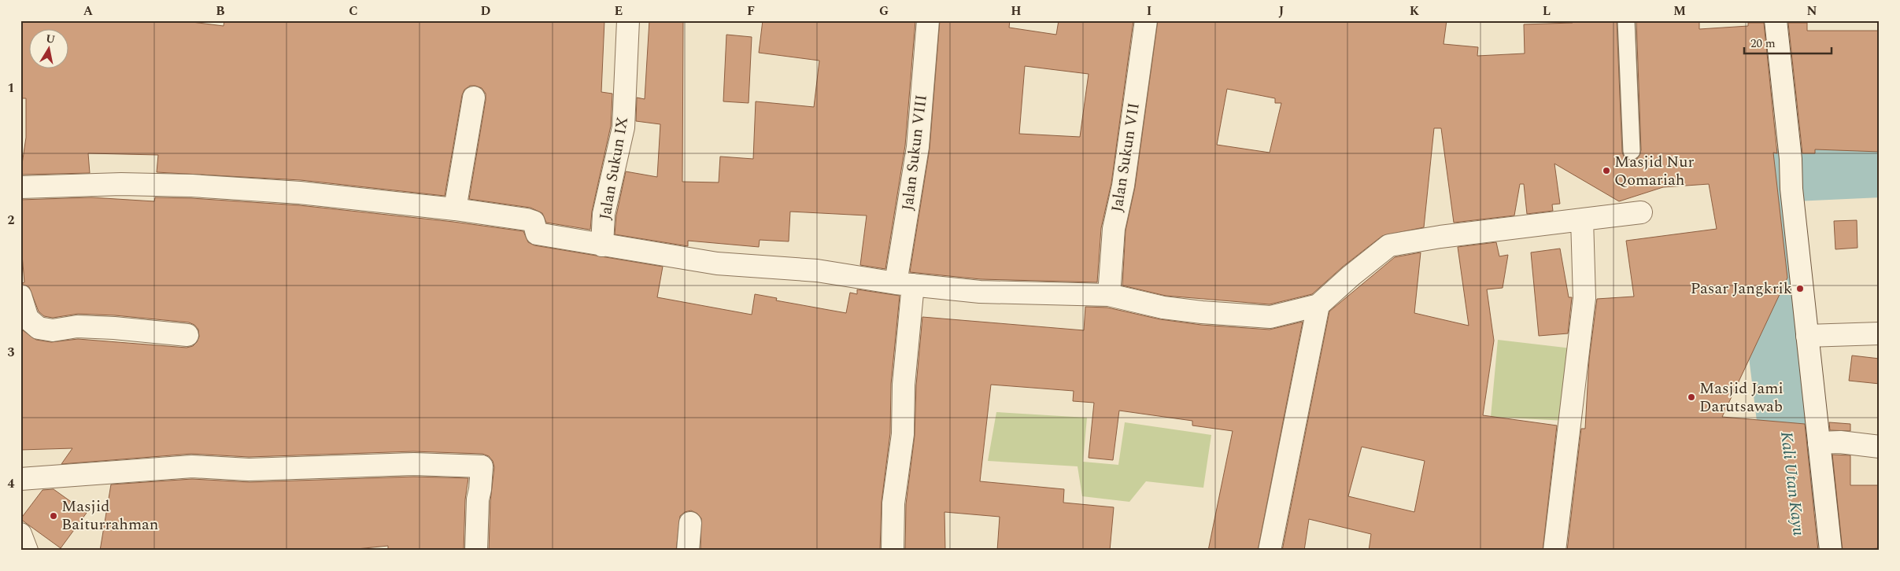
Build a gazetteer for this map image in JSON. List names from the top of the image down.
{
  "streets": {
    "street": ["Jalan Sukun VIII", "Jalan Sukun VII", "Jalan Sukun IX"]
  },
  "water": ["Kali Utan Kayu"],
  "places": [
    "Masjid Nur Qomariah",
    "Pasar Jangkrik",
    "Masjid Jami Darutsawab",
    "Masjid Baiturrahman"
  ],
  "scale_bar": "20 m",
  "north": "top",
  "grid": {
    "columns": [
      "A",
      "B",
      "C",
      "D",
      "E",
      "F",
      "G",
      "H",
      "I",
      "J",
      "K",
      "L",
      "M",
      "N"
    ],
    "rows": [
      "1",
      "2",
      "3",
      "4"
    ]
  }
}
